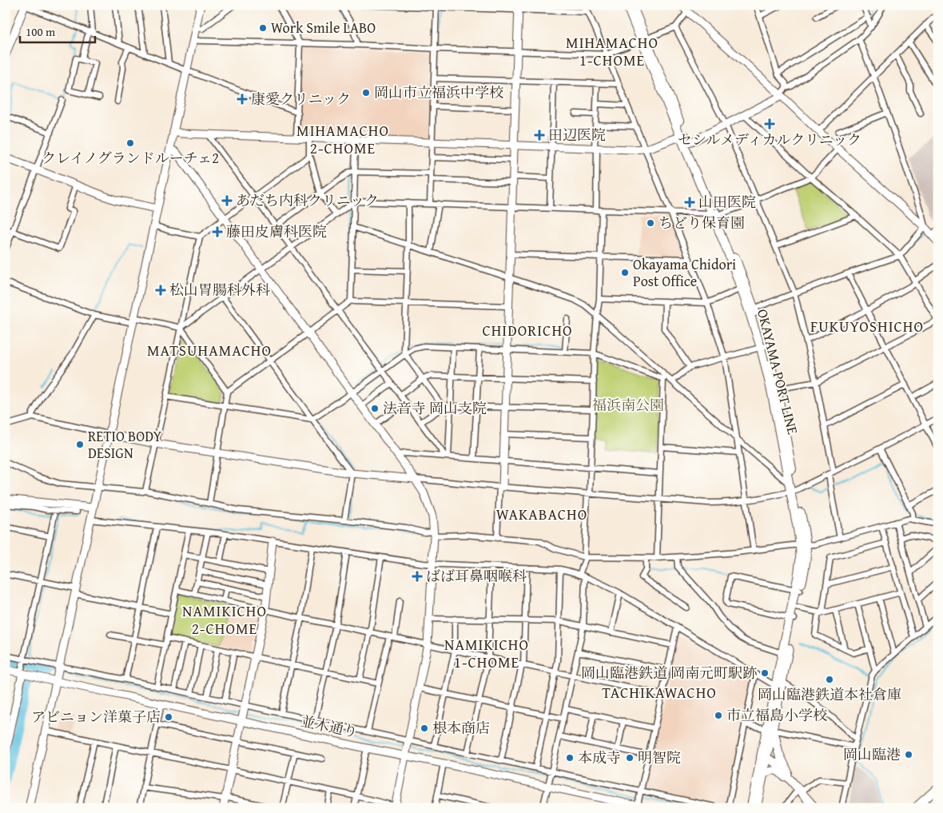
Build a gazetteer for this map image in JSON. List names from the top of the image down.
{
  "streets": {
    "main road": ["OKAYAMA PORT LINE"],
    "street": ["並木通り"]
  },
  "districts": [
    "MIHAMACHO 1-CHOME",
    "MIHAMACHO 2-CHOME",
    "FUKUYOSHICHO",
    "CHIDORICHO",
    "MATSUHAMACHO",
    "WAKABACHO",
    "NAMIKICHO 2-CHOME",
    "NAMIKICHO 1-CHOME",
    "TACHIKAWACHO"
  ],
  "parks": ["福浜南公園"],
  "places": {
    "other": [
      "Work Smile LABO",
      "岡山市立福浜中学校",
      "クレイノグランドルーチェ2",
      "ちどり保育園",
      "Okayama Chidori Post Office",
      "法音寺 岡山支院",
      "RETIO BODY DESIGN",
      "岡山臨港鉄道 岡南元町駅跡",
      "岡山臨港鉄道本社倉庫",
      "市立福島小学校",
      "アビニョン洋菓子店",
      "根本商店",
      "岡山臨港",
      "本成寺",
      "明智院"
    ],
    "health": [
      "康愛クリニック",
      "セシルメディカルクリニック",
      "田辺医院",
      "あだち内科クリニック",
      "山田医院",
      "藤田皮膚科医院",
      "松山胃腸科外科",
      "ばば耳鼻咽喉科"
    ]
  },
  "scale_bar": "100 m"
}
